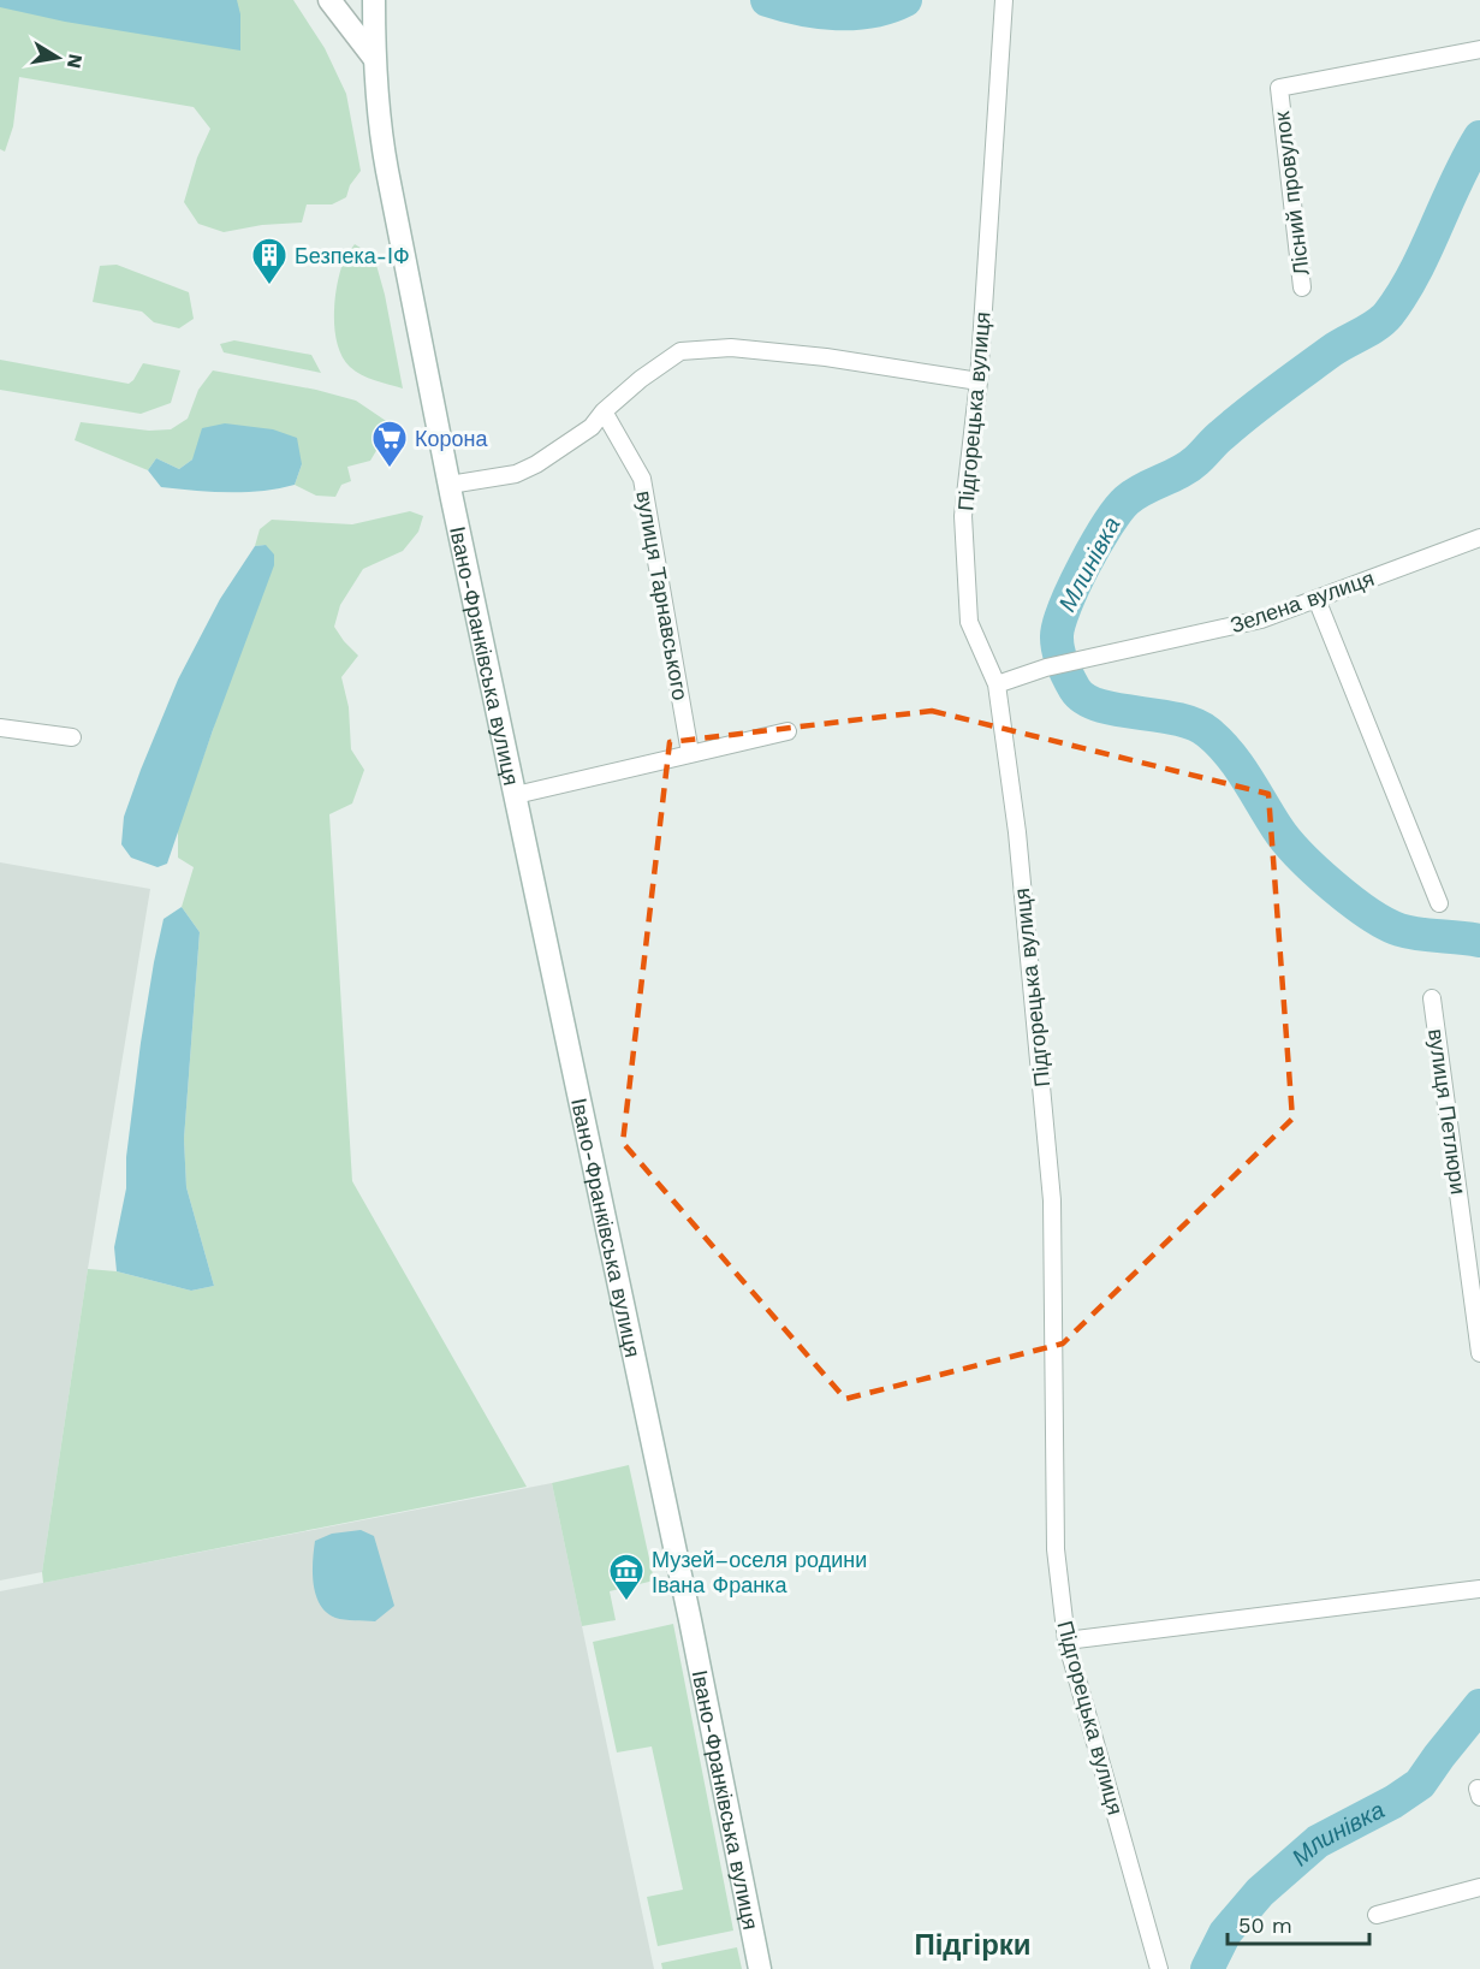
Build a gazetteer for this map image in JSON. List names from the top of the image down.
{
  "streets": {
    "main road": ["Івано-Франківська вулиця"],
    "street": [
      "Лісний провулок",
      "Підгорецька вулиця",
      "вулиця Тарнавського",
      "Зелена вулиця",
      "вулиця Петлюри"
    ]
  },
  "crossings": [
    ["Підгорецька вулиця", "Зелена вулиця"]
  ],
  "districts": ["Підгірки"],
  "water": ["Млинівка"],
  "places": {
    "building": ["Безпека-ІФ"],
    "supermarket": ["Корона"],
    "museum": ["Музей–оселя родини Івана Франка"]
  },
  "scale_bar": "50 m",
  "north": "right"
}
